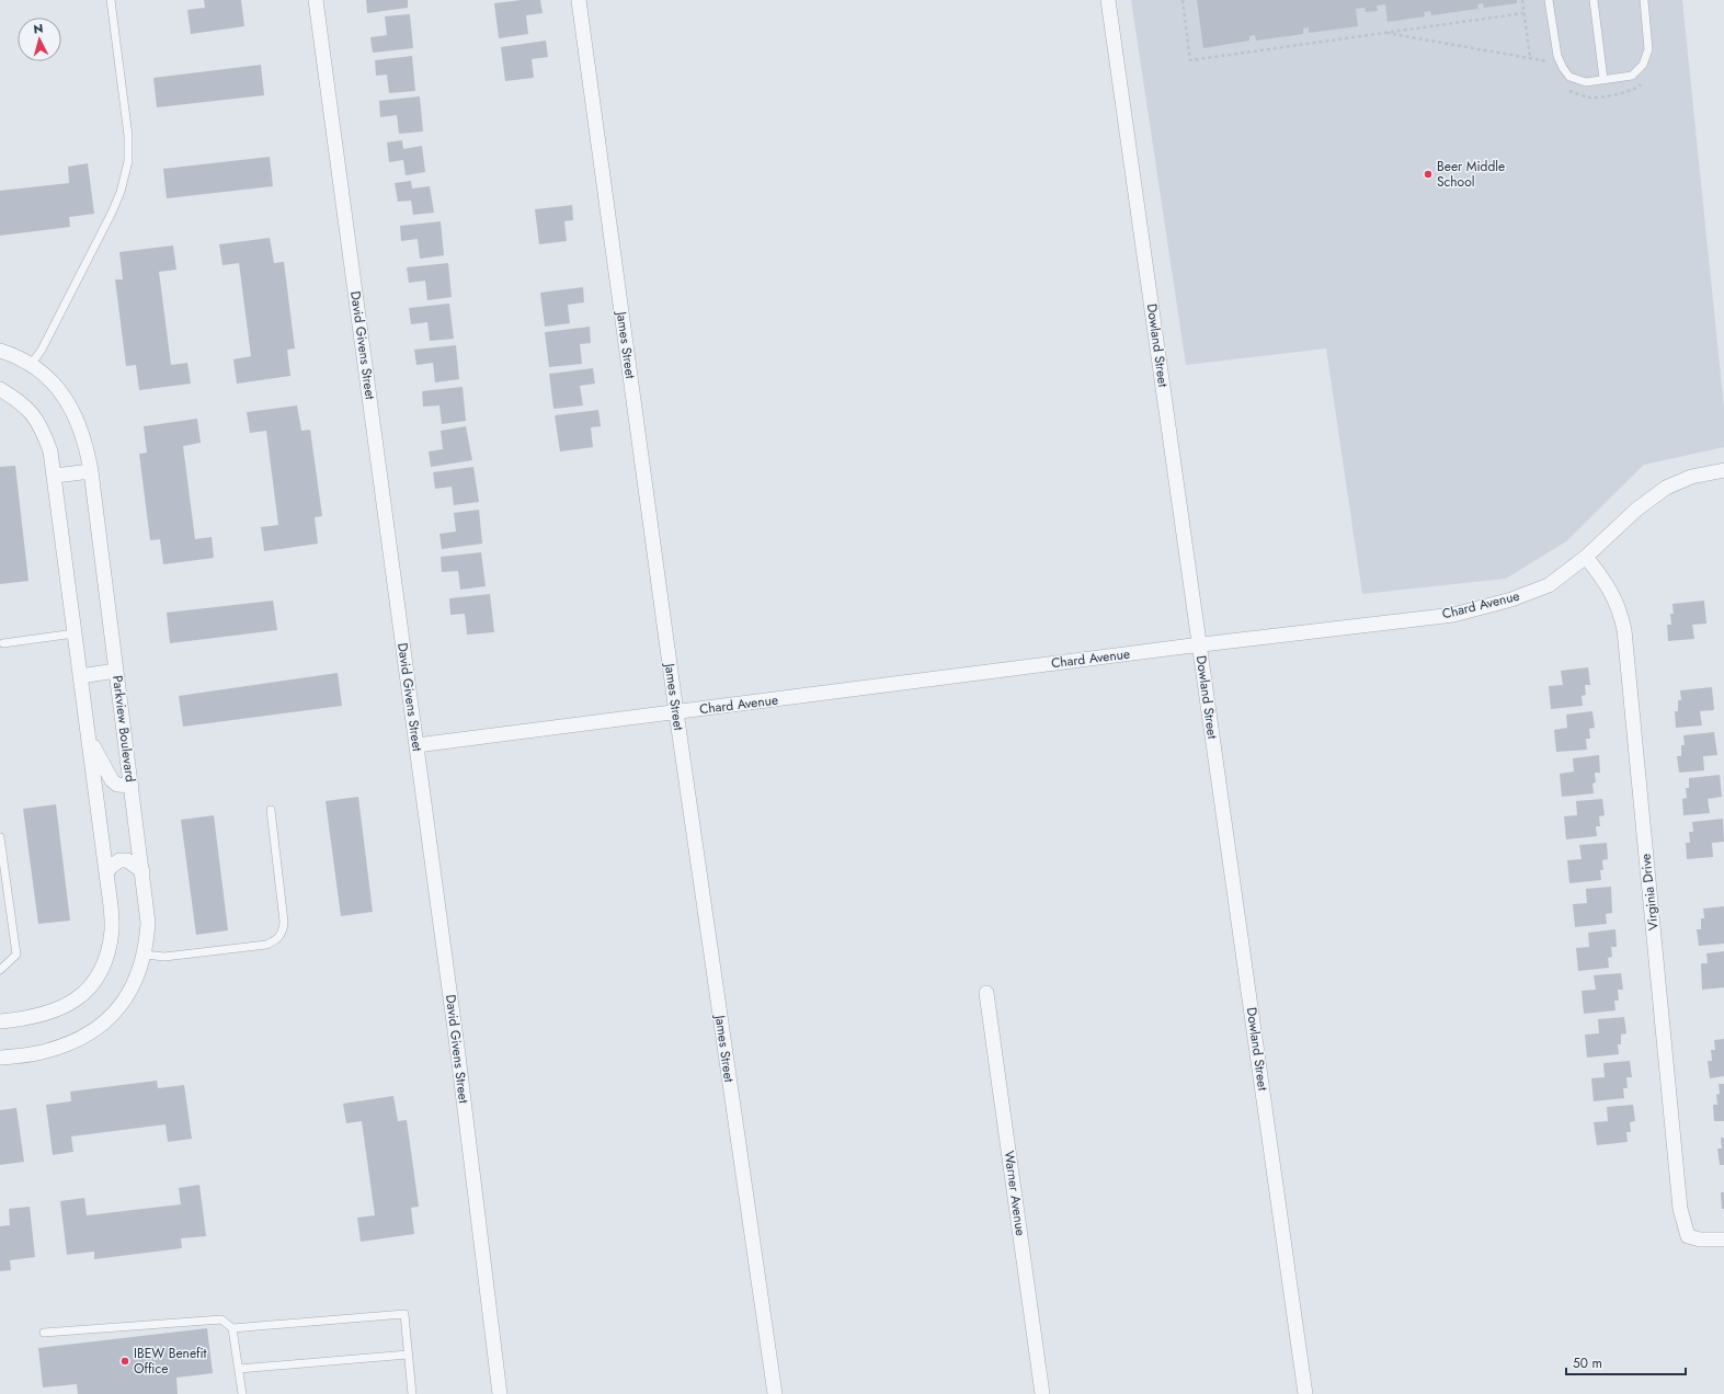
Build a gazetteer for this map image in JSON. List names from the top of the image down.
{
  "streets": {
    "street": [
      "David Givens Street",
      "James Street",
      "Dowland Street",
      "Chard Avenue",
      "Parkview Boulevard",
      "Virginia Drive",
      "Warner Avenue"
    ]
  },
  "crossings": [
    ["David Givens Street", "Chard Avenue"],
    ["James Street", "Chard Avenue"],
    ["Dowland Street", "Chard Avenue"],
    ["Chard Avenue", "Virginia Drive"]
  ],
  "places": ["Beer Middle School", "IBEW Benefit Office"],
  "scale_bar": "50 m",
  "north": "top"
}
